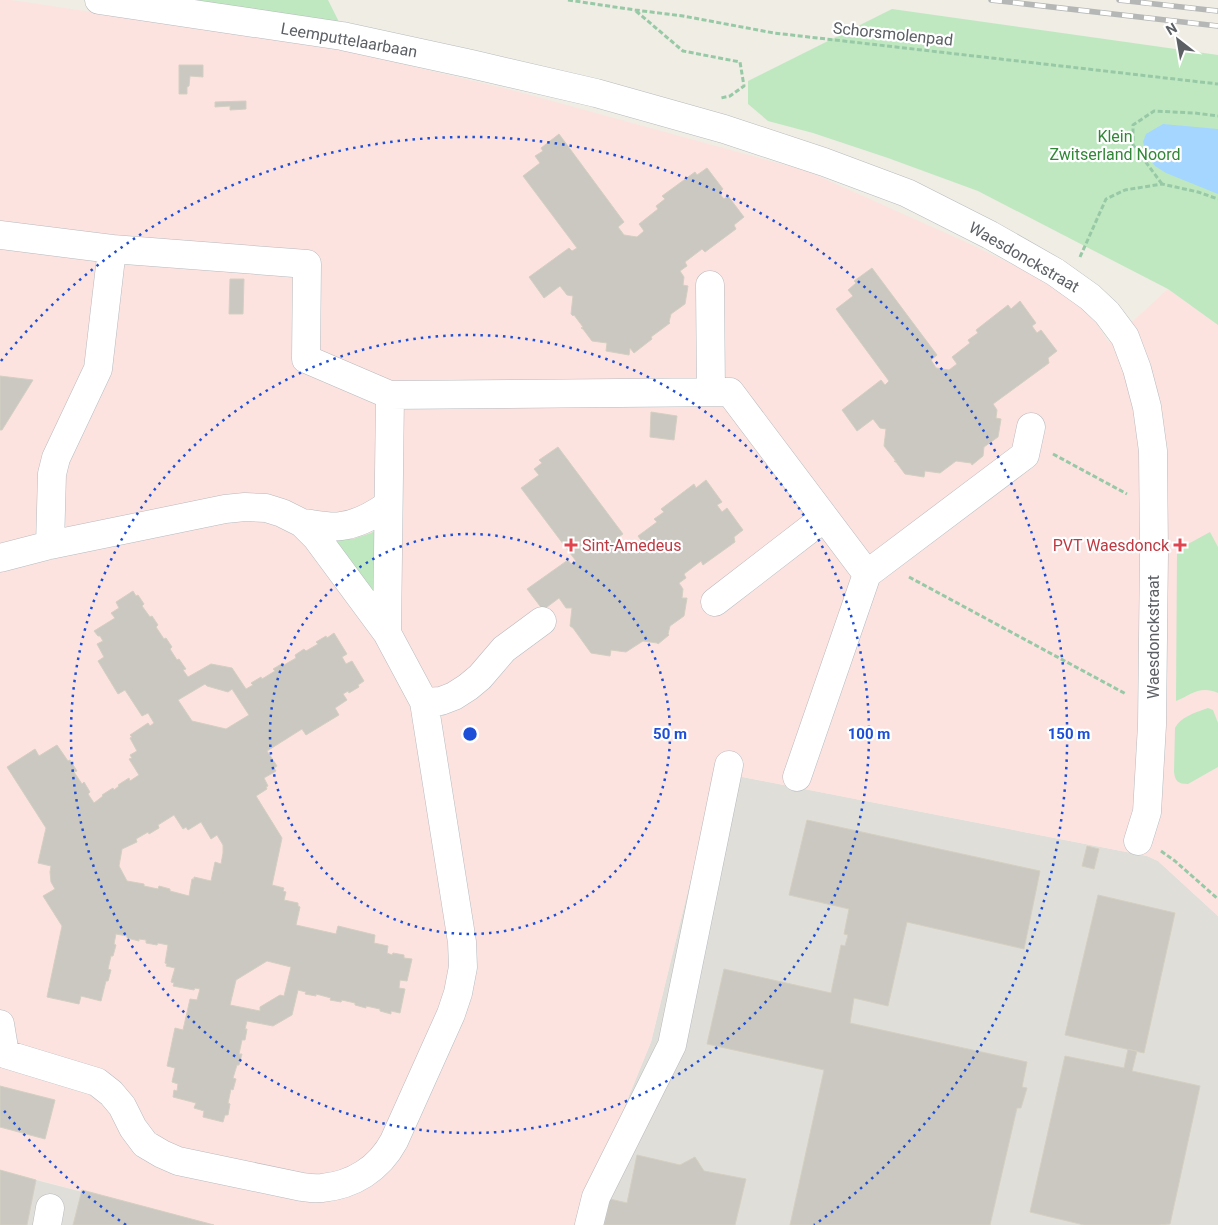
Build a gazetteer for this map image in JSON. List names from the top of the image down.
{
  "streets": {
    "street": ["Leemputtelaarbaan", "Waesdonckstraat"],
    "path": ["Schorsmolenpad"]
  },
  "crossings": [
    ["Leemputtelaarbaan", "Waesdonckstraat"]
  ],
  "parks": ["Klein Zwitserland Noord"],
  "places": {
    "health": ["Sint-Amedeus", "PVT Waesdonck"]
  },
  "north": "top left",
  "rings": ["50 m", "100 m", "150 m"]
}
